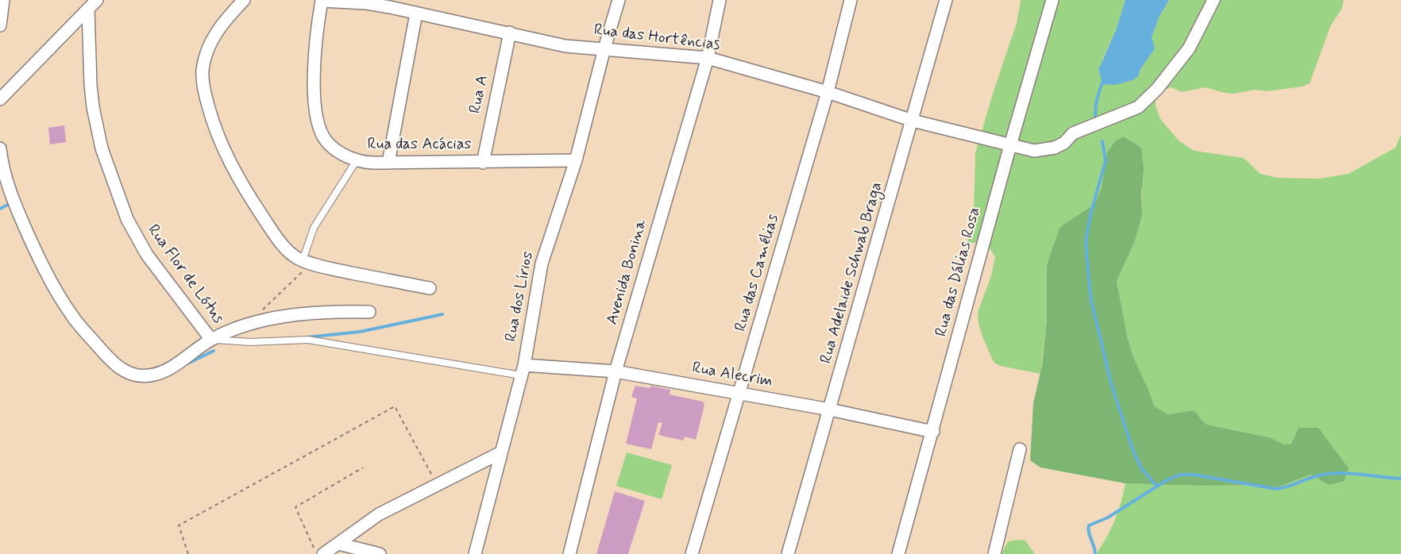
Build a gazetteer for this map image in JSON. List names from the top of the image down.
{
  "streets": {
    "street": [
      "Rua das Hortências",
      "Rua A",
      "Rua das Acácias",
      "Avenida Bonina",
      "Rua das Dálias Rosa",
      "Rua das Camélias",
      "Rua Adelaide Schwab Braga",
      "Rua Flor de Lótus",
      "Rua dos Lírios",
      "Rua Alecrim"
    ]
  },
  "crossings": [
    ["Rua das Hortências", "Rua A"],
    ["Rua das Hortências", "Rua das Acácias"],
    ["Rua das Hortências", "Avenida Bonina"],
    ["Rua das Hortências", "Rua das Dálias Rosa"],
    ["Rua das Hortências", "Rua das Camélias"],
    ["Rua das Hortências", "Rua Adelaide Schwab Braga"],
    ["Rua das Hortências", "Rua dos Lírios"],
    ["Rua A", "Rua das Acácias"],
    ["Rua das Acácias", "Rua dos Lírios"],
    ["Avenida Bonina", "Rua Alecrim"],
    ["Rua das Dálias Rosa", "Rua Alecrim"],
    ["Rua das Camélias", "Rua Alecrim"],
    ["Rua Adelaide Schwab Braga", "Rua Alecrim"],
    ["Rua Flor de Lótus", "Rua dos Lírios"],
    ["Rua Flor de Lótus", "Rua Alecrim"],
    ["Rua dos Lírios", "Rua Alecrim"]
  ]
}
